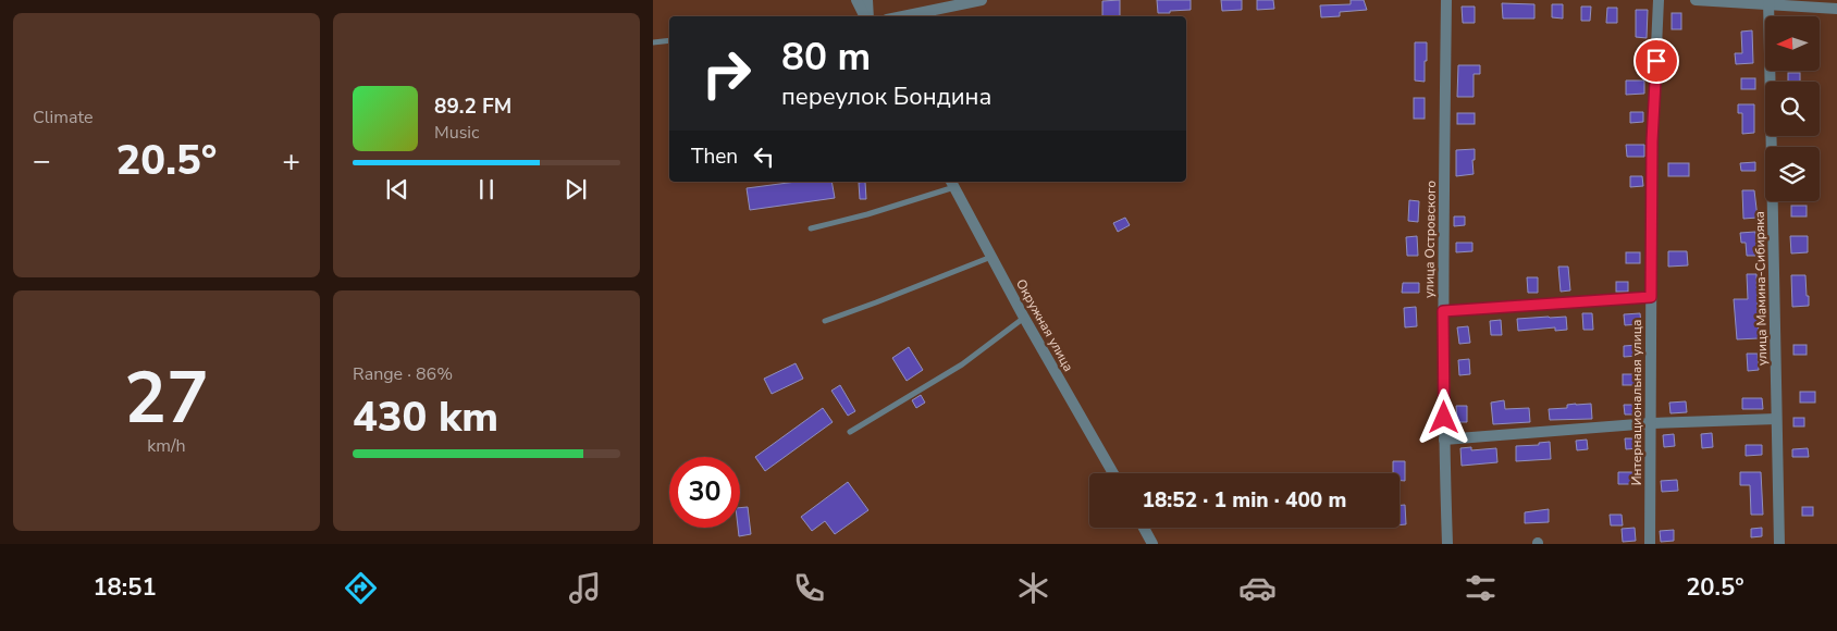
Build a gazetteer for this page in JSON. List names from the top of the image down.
{
  "streets": {
    "street": [
      "улица Островского",
      "улица Мамина-Сибиряка",
      "Окружная улица",
      "Интернациональная улица"
    ]
  },
  "north": "left",
  "page": {
    "tile": [
      "Climate",
      ["27", "km/h"],
      ["Range · 86%", "430 km"]
    ],
    "turn": ["80 m", "переулок Бондина"],
    "song": ["89.2 FM", "Music"],
    "then": "Then",
    "heat": ["−", "20.5°", "+"],
    "limit": "30",
    "trip": "18:52 · 1 min · 400 m",
    "tabs": ["18:51", "20.5°"]
  }
}
